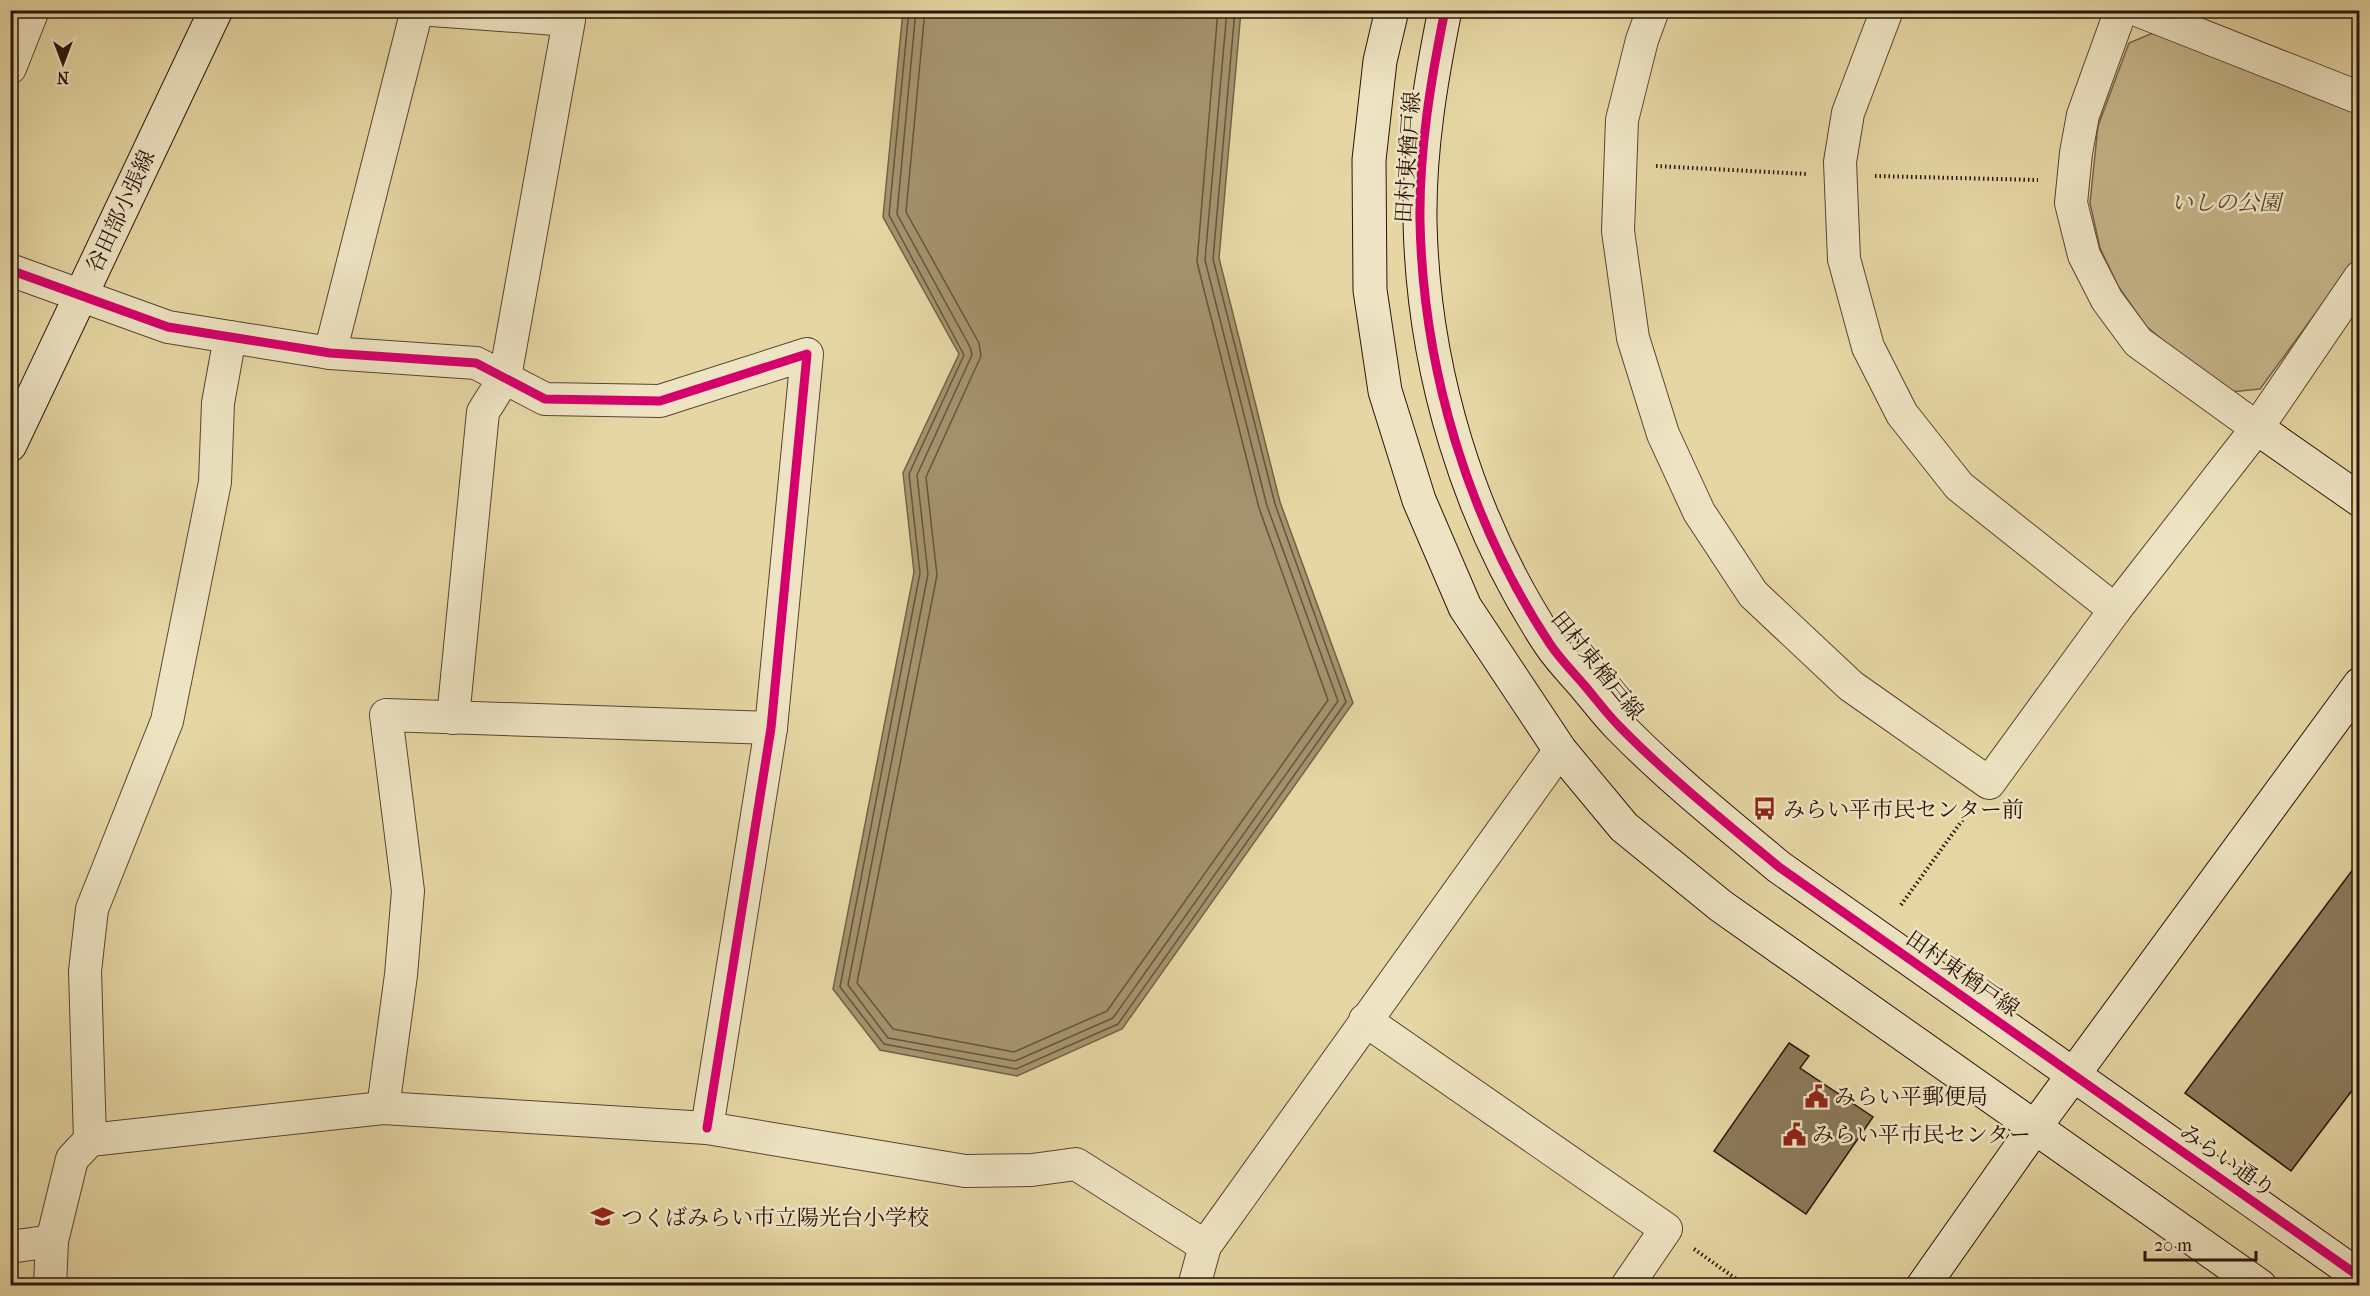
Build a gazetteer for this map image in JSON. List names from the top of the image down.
{
  "streets": {
    "street": ["田村東楢戸線", "谷田部小張線", "みらい通り"]
  },
  "crossings": [
    ["田村東楢戸線", "みらい通り"]
  ],
  "parks": ["いしの公園"],
  "places": {
    "bus stop": ["みらい平市民センター前"],
    "public building": ["みらい平郵便局", "みらい平市民センター"],
    "school or university": ["つくばみらい市立陽光台小学校"]
  },
  "scale_bar": "20 m",
  "north": "bottom"
}
